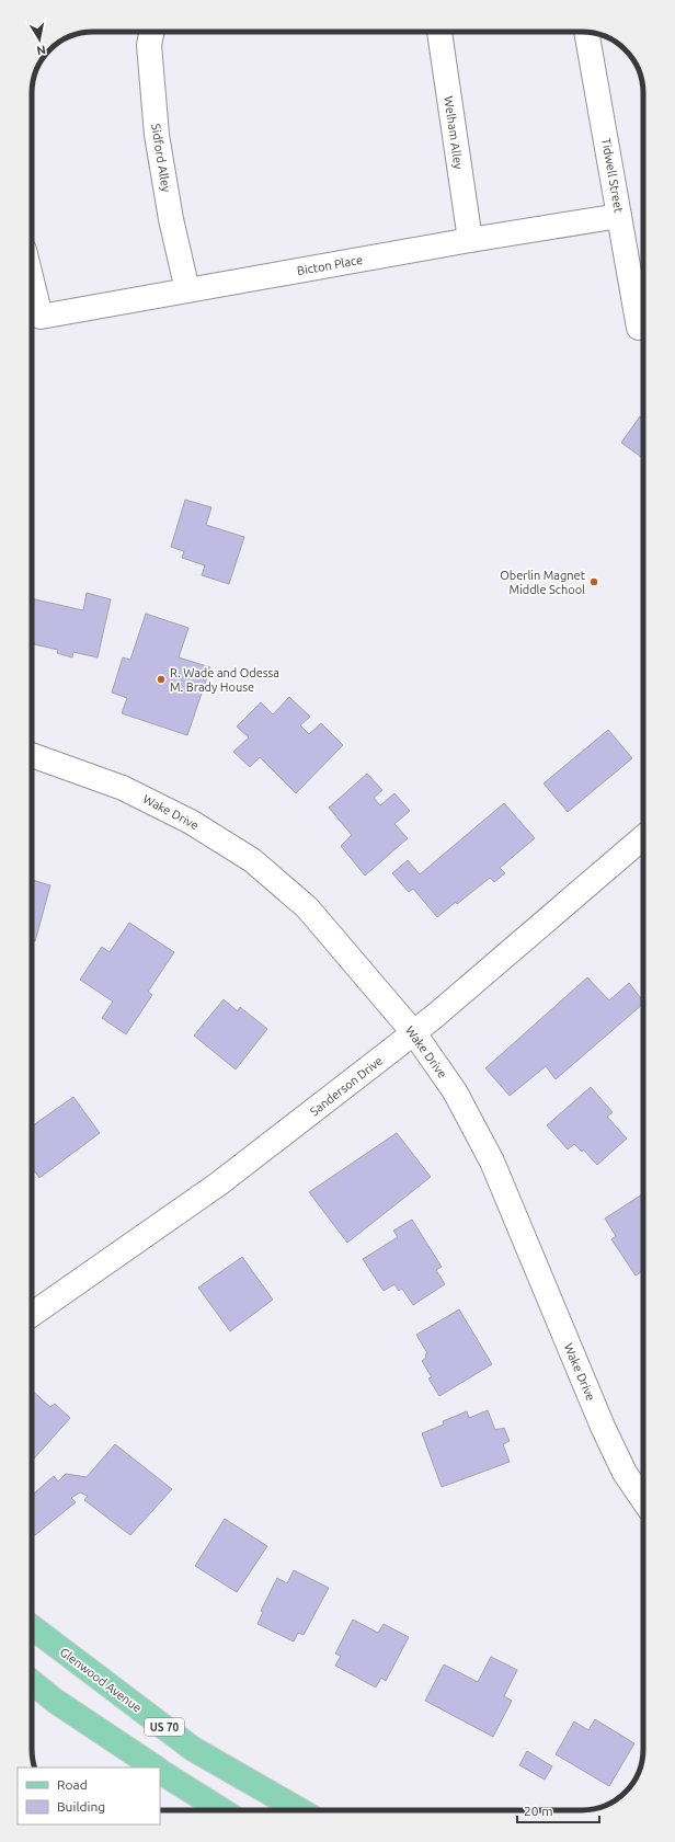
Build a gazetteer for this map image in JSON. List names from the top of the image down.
{
  "streets": {
    "main road": ["Glenwood Avenue", "US 70"],
    "street": [
      "Welham Alley",
      "Sidford Alley",
      "Tidwell Street",
      "Bicton Place",
      "Wake Drive",
      "Sanderson Drive"
    ]
  },
  "crossings": [
    ["Welham Alley", "Bicton Place"],
    ["Sidford Alley", "Bicton Place"],
    ["Tidwell Street", "Bicton Place"],
    ["Wake Drive", "Sanderson Drive"]
  ],
  "places": ["Oberlin Magnet Middle School", "R. Wade and Odessa M. Brady House"],
  "legend": ["Road", "Building"],
  "scale_bar": "20 m",
  "north": "bottom"
}
